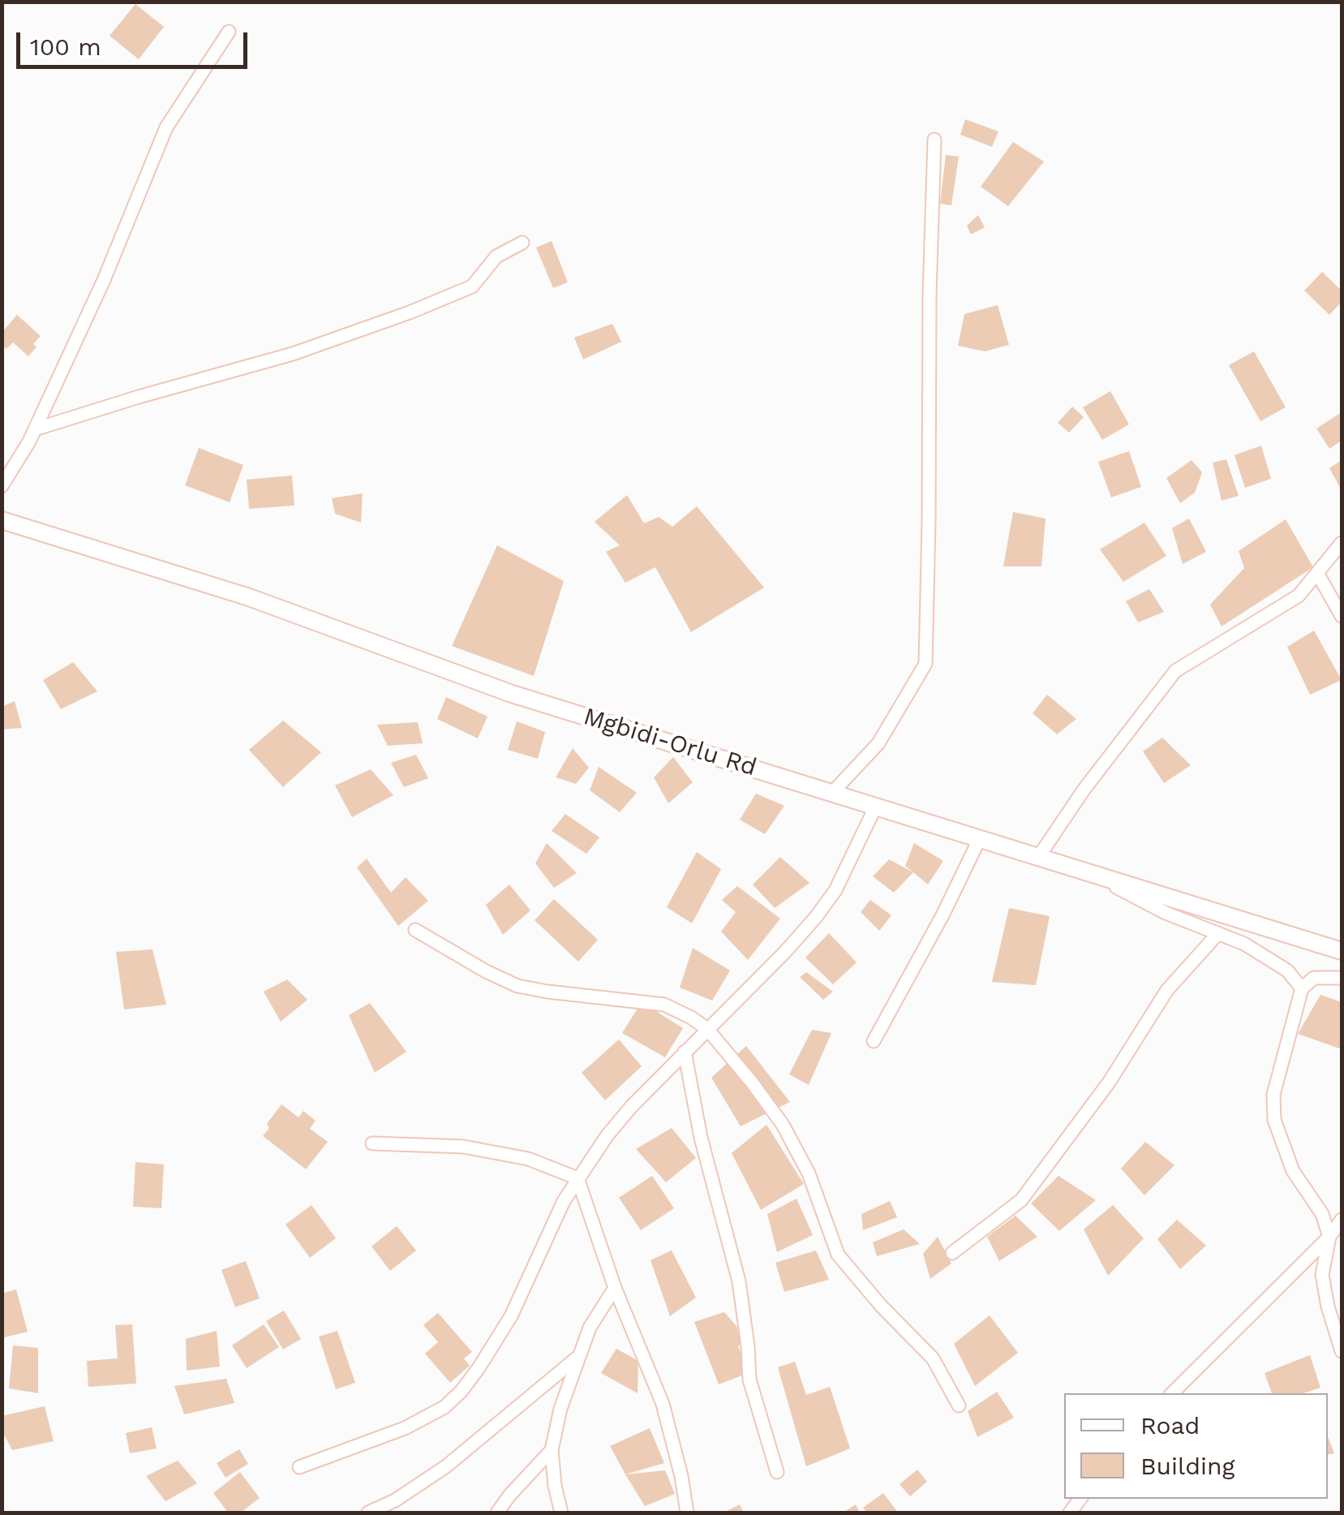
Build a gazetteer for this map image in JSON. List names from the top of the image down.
{
  "streets": {
    "main road": ["Mgbidi-Orlu Rd"]
  },
  "legend": ["Road", "Building"],
  "scale_bar": "100 m"
}
